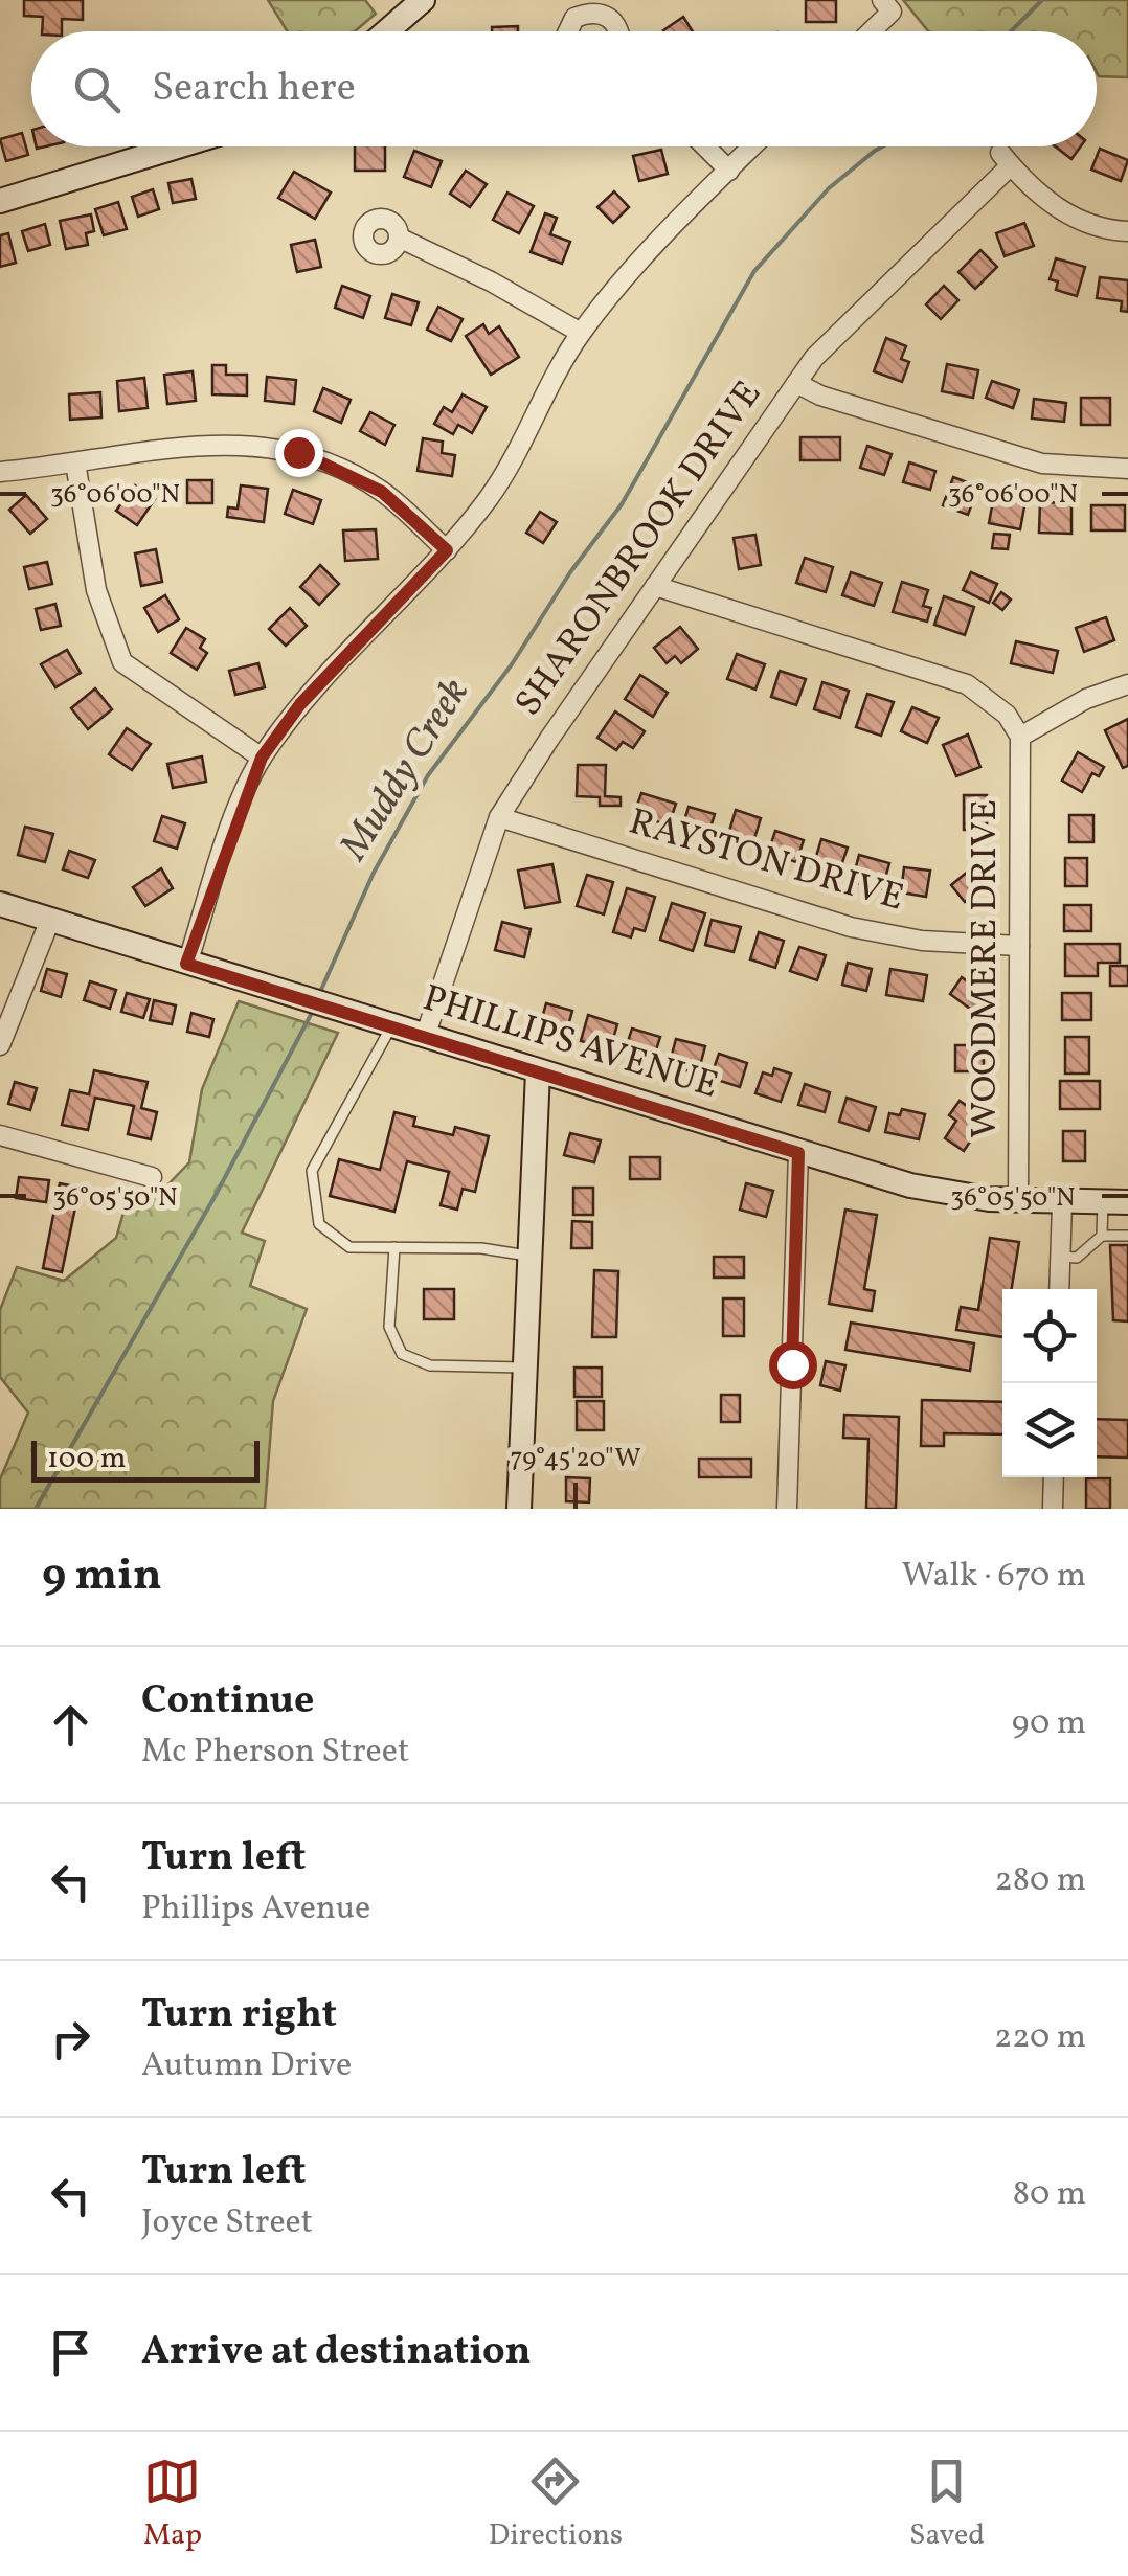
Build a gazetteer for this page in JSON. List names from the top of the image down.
{
  "streets": {
    "street": [
      "SHARONBROOK DRIVE",
      "RAYSTON DRIVE",
      "WOODMERE DRIVE",
      "PHILLIPS AVENUE"
    ]
  },
  "crossings": [
    ["SHARONBROOK DRIVE", "RAYSTON DRIVE"],
    ["SHARONBROOK DRIVE", "PHILLIPS AVENUE"],
    ["RAYSTON DRIVE", "WOODMERE DRIVE"],
    ["WOODMERE DRIVE", "PHILLIPS AVENUE"]
  ],
  "water": ["Muddy Creek"],
  "scale_bar": "100 m",
  "page": {
    "search": "Search here",
    "scale": "100 m",
    "heading": ["9 min", "Walk · 670 m"],
    "list": [
      ["Continue", "Mc Pherson Street", "90 m"],
      ["Turn left", "Phillips Avenue", "280 m"],
      ["Turn right", "Autumn Drive", "220 m"],
      ["Turn left", "Joyce Street", "80 m"],
      "Arrive at destination"
    ],
    "nav": ["Map", "Directions", "Saved"]
  },
  "coordinates": ["36°06'00\"N", "36°05'50\"N", "79°45'20\"W"]
}
